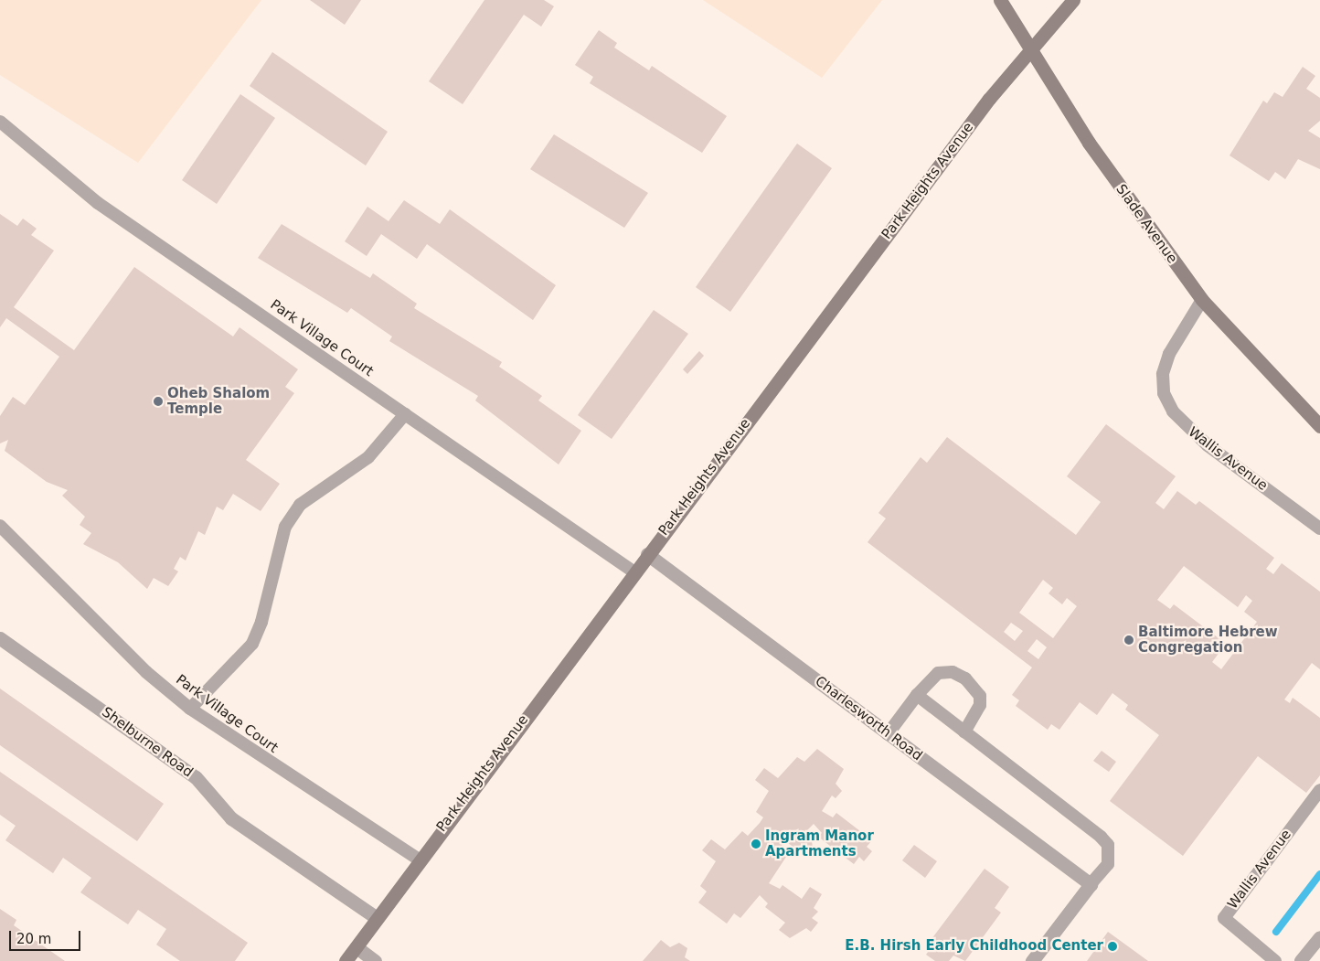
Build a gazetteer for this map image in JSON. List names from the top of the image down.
{
  "streets": {
    "main road": ["Park Heights Avenue", "Slade Avenue"],
    "street": ["Charlesworth Road", "Shelburne Road"],
    "lane": ["Park Village Court", "Wallis Avenue"]
  },
  "crossings": [
    ["Park Heights Avenue", "Slade Avenue"],
    ["Park Heights Avenue", "Park Village Court"],
    ["Park Heights Avenue", "Charlesworth Road"],
    ["Park Heights Avenue", "Shelburne Road"],
    ["Slade Avenue", "Wallis Avenue"]
  ],
  "places": [
    "Oheb Shalom Temple",
    "Baltimore Hebrew Congregation",
    "Ingram Manor Apartments",
    "E.B. Hirsh Early Childhood Center"
  ],
  "scale_bar": "20 m"
}
